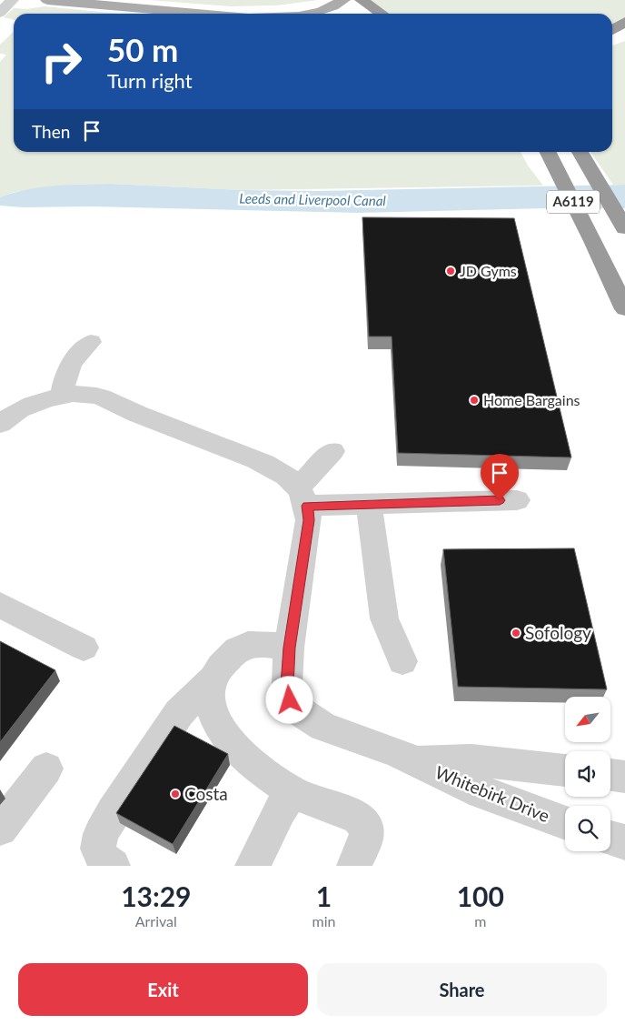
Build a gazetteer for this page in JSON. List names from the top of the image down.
{
  "streets": {
    "highway": ["A6119"],
    "street": ["Whitebirk Drive"]
  },
  "water": ["Leeds and Liverpool Canal"],
  "places": [
    "JD Gyms",
    "Home Bargains",
    "Sofology",
    "Costa"
  ],
  "north": "bottom left",
  "page": {
    "turn": ["50 m", "Turn right"],
    "then": "Then",
    "eta": [
      "13:29",
      "Arrival",
      "1",
      "min",
      "100",
      "m"
    ],
    "buttons": ["Exit", "Share"]
  }
}
